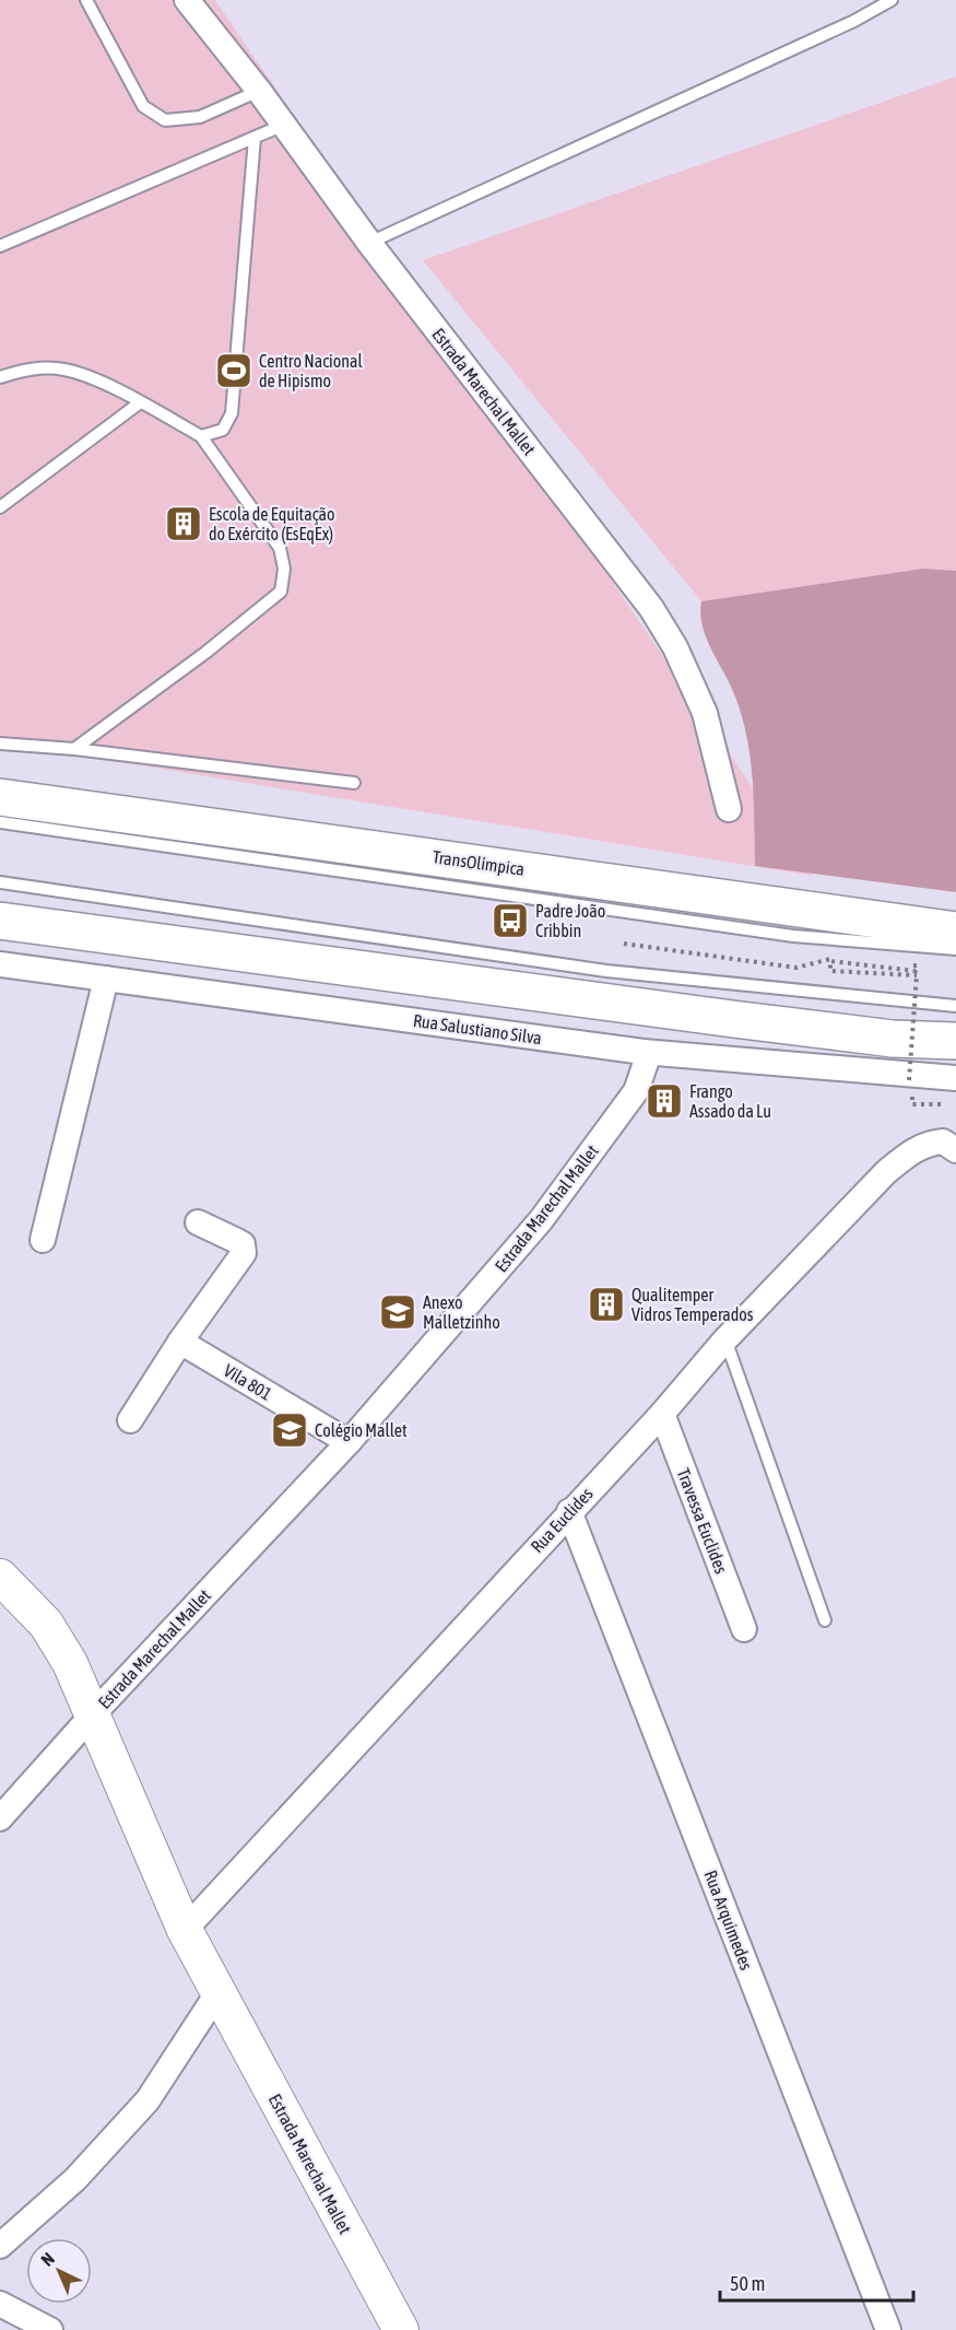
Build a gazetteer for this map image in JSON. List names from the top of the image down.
{
  "streets": {
    "highway": ["TransOlímpica"],
    "street": [
      "Estrada Marechal Mallet",
      "Rua Salustiano Silva",
      "Vila 801",
      "Rua Euclides",
      "Travessa Euclides",
      "Rua Arquimedes"
    ]
  },
  "crossings": [
    ["Estrada Marechal Mallet", "Rua Salustiano Silva"],
    ["Estrada Marechal Mallet", "Vila 801"],
    ["Estrada Marechal Mallet", "Rua Euclides"],
    ["Rua Euclides", "Travessa Euclides"],
    ["Rua Euclides", "Rua Arquimedes"]
  ],
  "places": {
    "sports": ["Centro Nacional de Hipismo"],
    "building": ["Escola de Equitação do Exército (EsEqEx)", "Frango Assado da Lu", "Qualitemper Vidros Temperados"],
    "bus stop": ["Padre João Cribbin"],
    "school or university": ["Anexo Malletzinho", "Colégio Mallet"]
  },
  "scale_bar": "50 m",
  "north": "top left"
}
